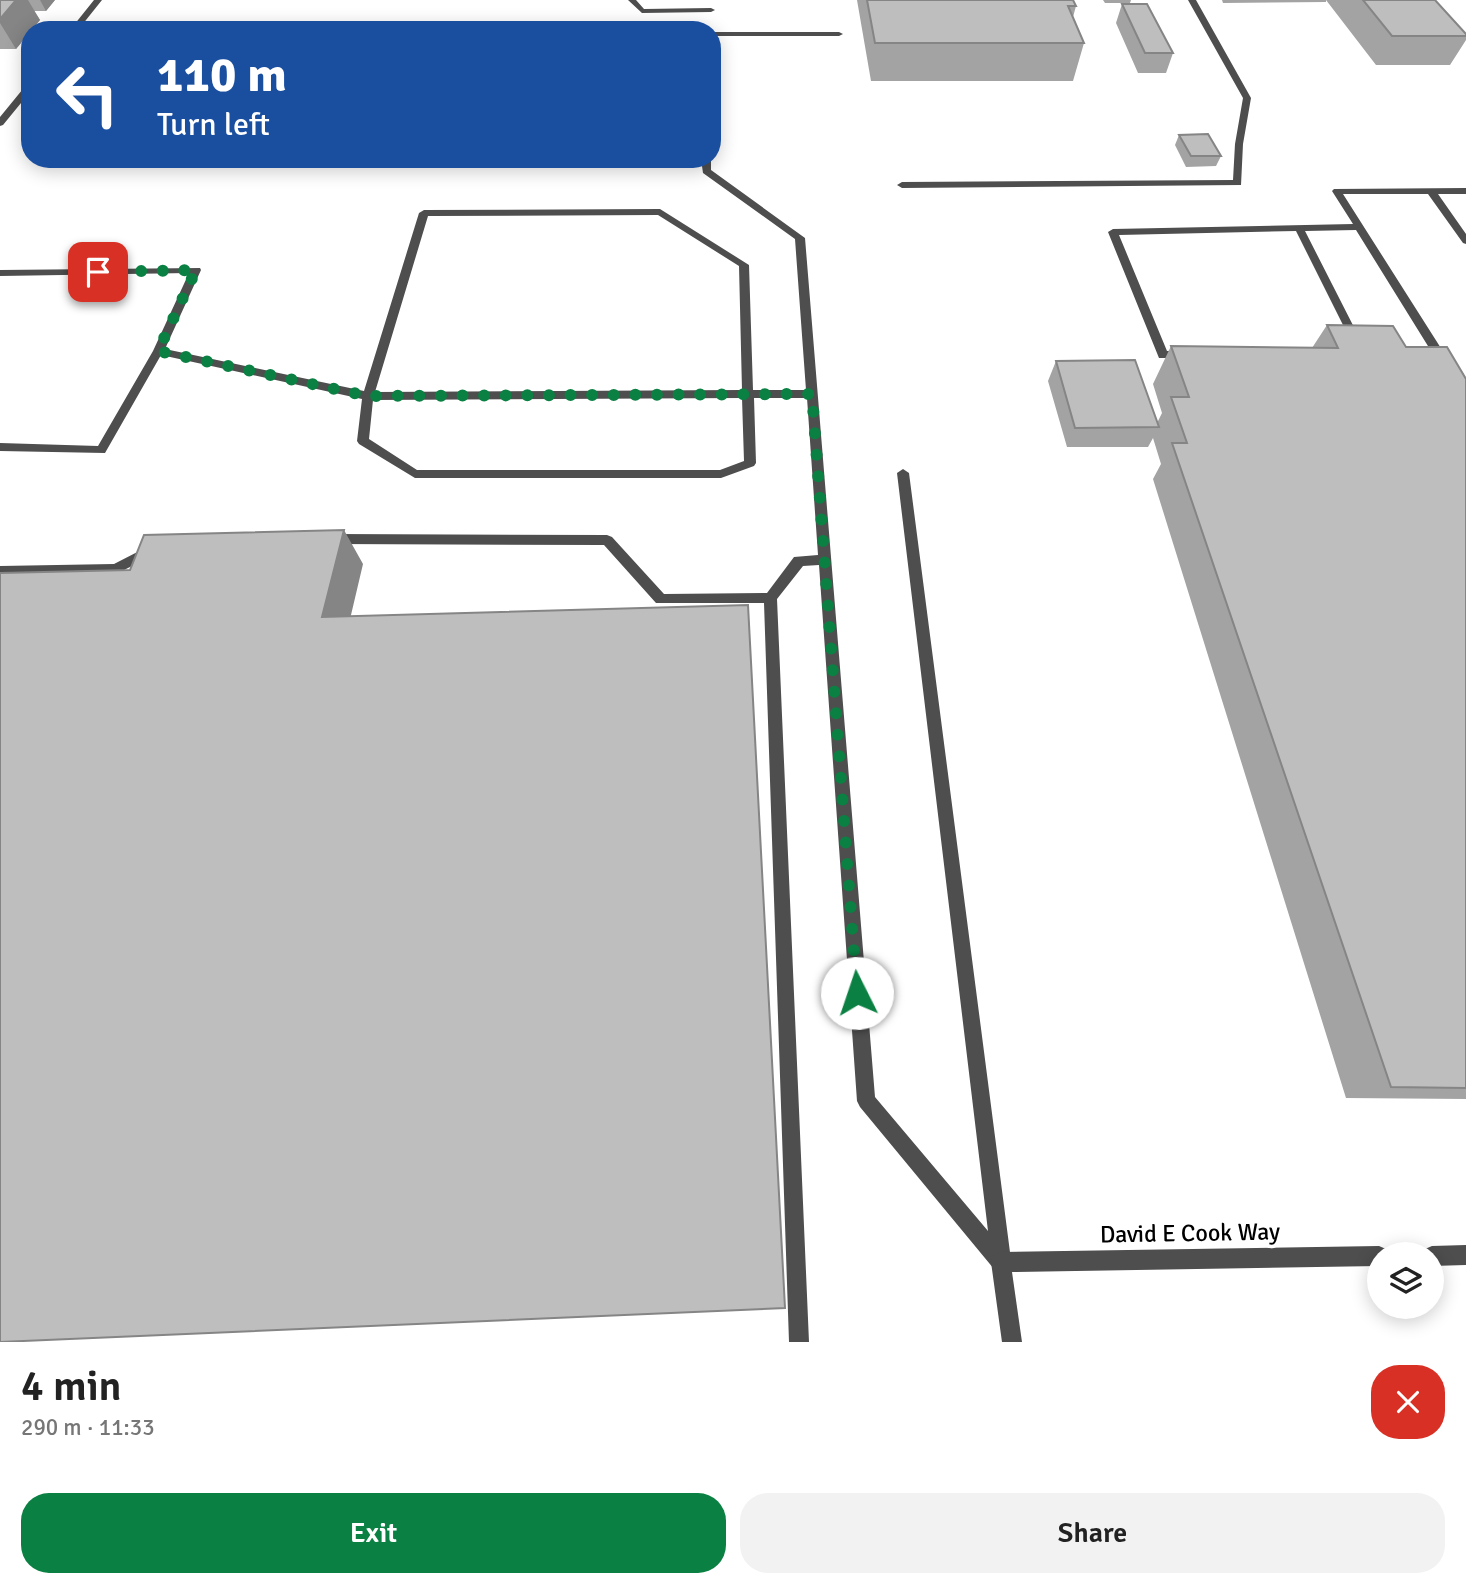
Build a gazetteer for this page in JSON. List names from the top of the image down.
{
  "streets": {
    "street": ["David E Cook Way"]
  },
  "page": {
    "turn": ["110 m", "Turn left"],
    "heading": ["4 min", "290 m · 11:33"],
    "buttons": ["Exit", "Share"]
  }
}
